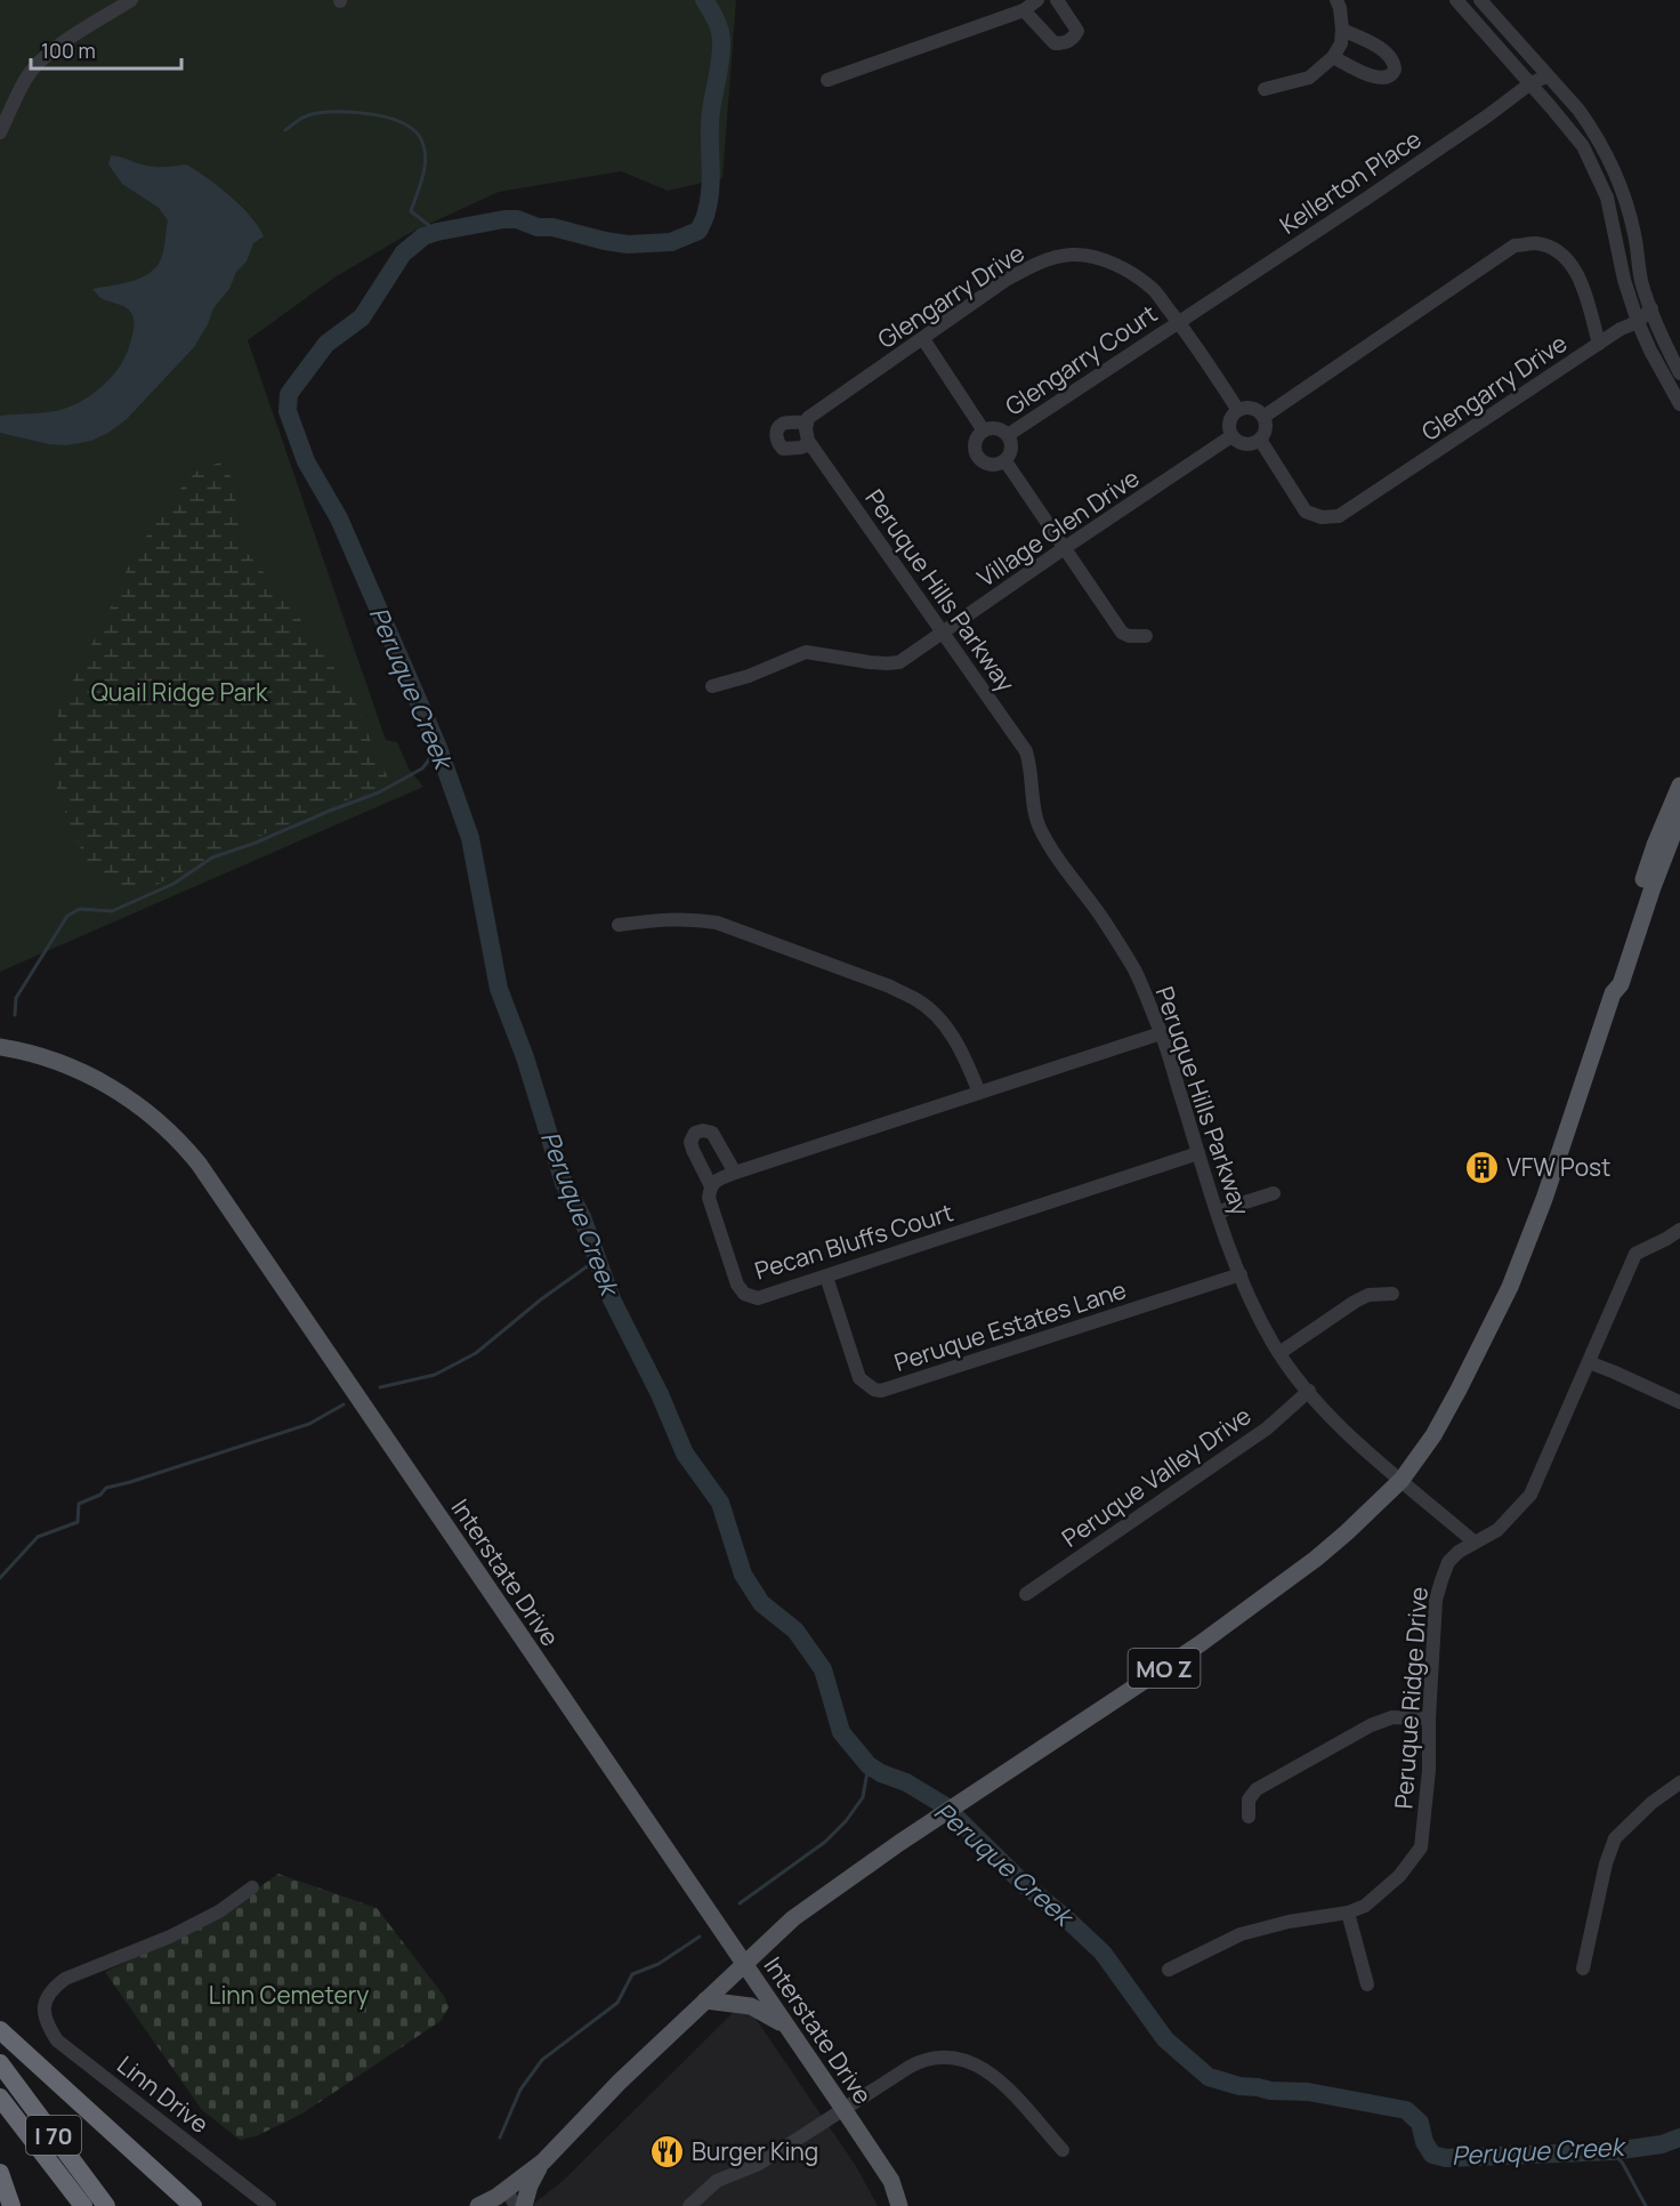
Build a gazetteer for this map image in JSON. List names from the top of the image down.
{
  "streets": {
    "highway": ["I 70"],
    "main road": ["Interstate Drive", "MO Z"],
    "street": [
      "Kellerton Place",
      "Glengarry Drive",
      "Glengarry Court",
      "Village Glen Drive",
      "Peruque Hills Parkway",
      "Pecan Bluffs Court",
      "Peruque Estates Lane",
      "Peruque Valley Drive",
      "Peruque Ridge Drive",
      "Linn Drive"
    ]
  },
  "crossings": [
    ["Kellerton Place", "Glengarry Drive"],
    ["Kellerton Place", "Glengarry Court"],
    ["Glengarry Drive", "Glengarry Court"],
    ["Glengarry Drive", "Village Glen Drive"],
    ["Glengarry Drive", "Peruque Hills Parkway"],
    ["Village Glen Drive", "Peruque Hills Parkway"],
    ["Peruque Hills Parkway", "Pecan Bluffs Court"],
    ["Peruque Hills Parkway", "Peruque Estates Lane"],
    ["Peruque Hills Parkway", "Peruque Valley Drive"],
    ["Peruque Hills Parkway", "MO Z"],
    ["Peruque Hills Parkway", "Peruque Ridge Drive"],
    ["Pecan Bluffs Court", "Peruque Estates Lane"],
    ["Interstate Drive", "MO Z"]
  ],
  "water": ["Peruque Creek"],
  "parks": ["Quail Ridge Park", "Linn Cemetery"],
  "places": {
    "building": ["VFW Post"],
    "restaurant": ["Burger King"]
  },
  "scale_bar": "100 m"
}
